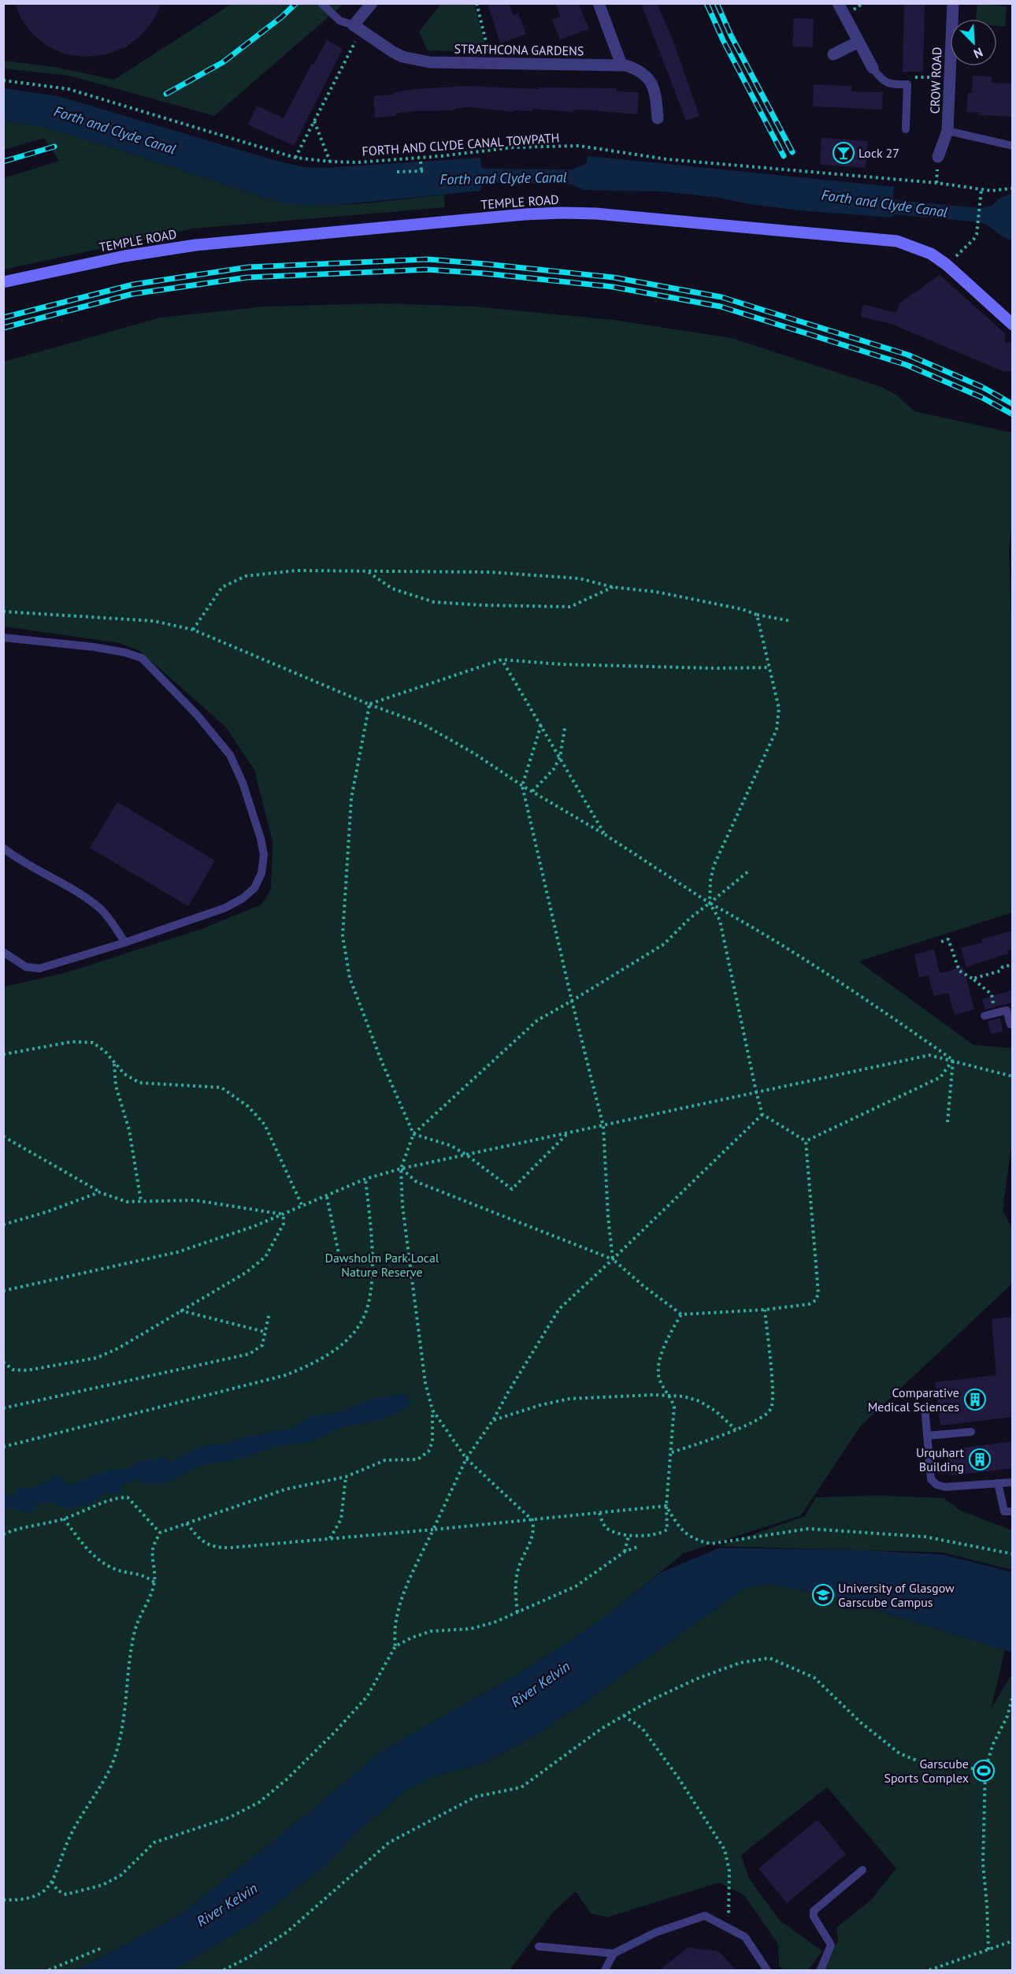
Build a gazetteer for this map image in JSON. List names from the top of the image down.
{
  "streets": {
    "street": ["STRATHCONA GARDENS", "CROW ROAD", "TEMPLE ROAD"],
    "path": ["FORTH AND CLYDE CANAL TOWPATH"]
  },
  "water": ["Forth and Clyde Canal", "River Kelvin"],
  "parks": ["Dawsholm Park Local Nature Reserve"],
  "places": {
    "bar": ["Lock 27"],
    "building": ["Comparative Medical Sciences", "Urquhart Building"],
    "school or university": ["University of Glasgow Garscube Campus"],
    "sports": ["Garscube Sports Complex"]
  },
  "north": "bottom right"
}
